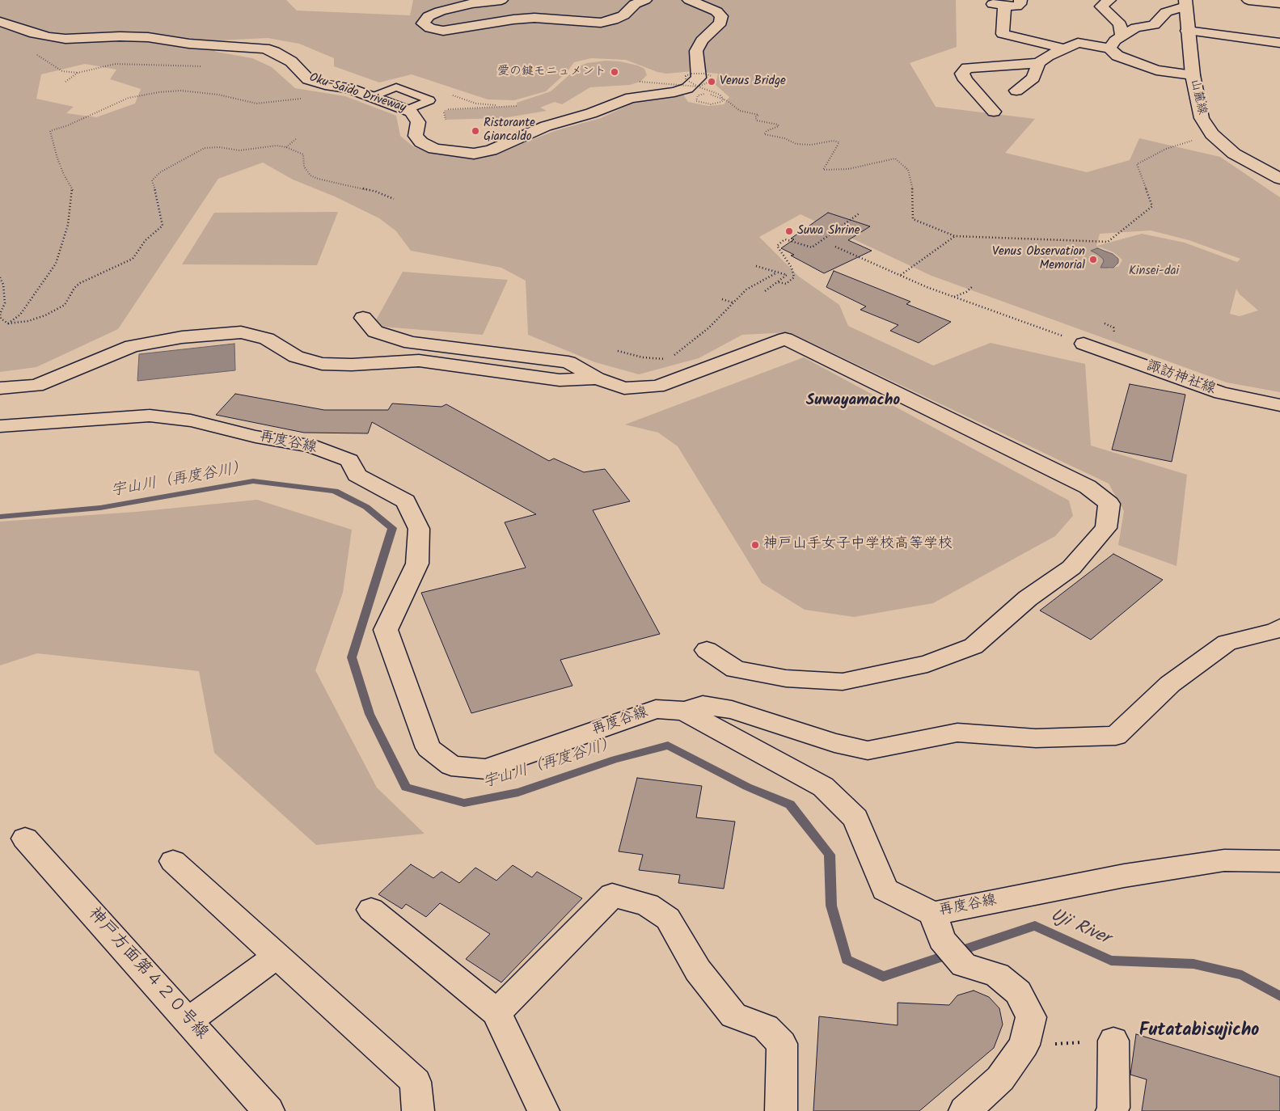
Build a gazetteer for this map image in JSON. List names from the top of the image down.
{
  "streets": {
    "street": [
      "Oku-Saido Driveway",
      "山麓線",
      "諏訪神社線",
      "再度谷線",
      "神戸方面第４２０号線"
    ]
  },
  "districts": ["Suwayamacho", "Futatabisujicho"],
  "water": ["宇山川（再度谷川）", "Uji River"],
  "parks": ["Kinsei-dai"],
  "places": [
    "愛の鍵モニュメント",
    "Venus Bridge",
    "Ristorante Giancaldo",
    "Suwa Shrine",
    "Venus Observation Memorial",
    "神戸山手女子中学校高等学校"
  ]
}
